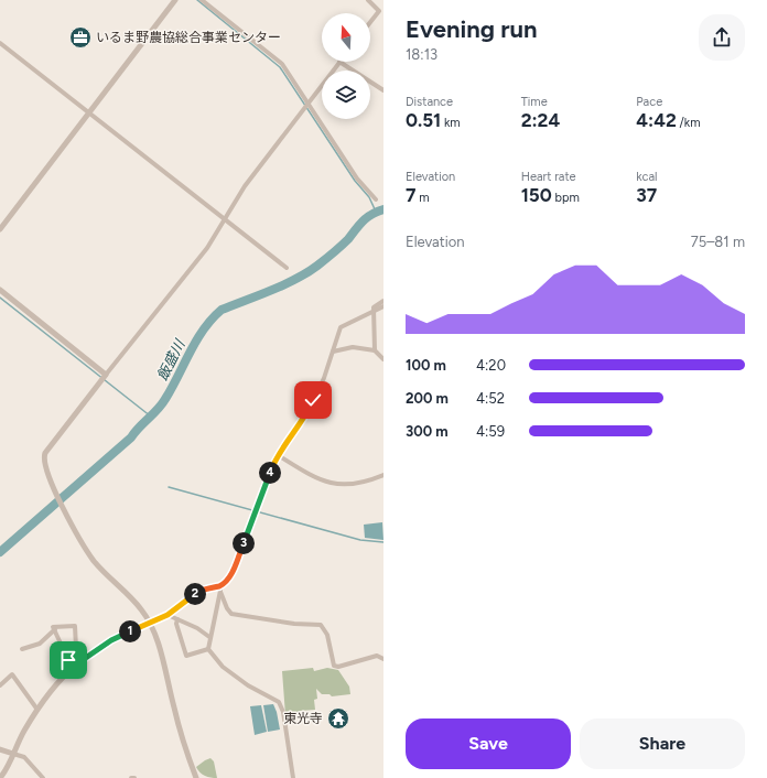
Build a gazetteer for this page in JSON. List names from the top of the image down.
{
  "water": ["飯盛川"],
  "places": {
    "office": ["いるま野農協総合事業センター"],
    "temple": ["東光寺"]
  },
  "north": "top",
  "page": {
    "heading": ["Evening run", "18:13"],
    "stats": [
      ["Distance", "0.51 km"],
      ["Time", "2:24"],
      ["Pace", "4:42 /km"],
      ["Elevation", "7 m"],
      ["Heart rate", "150 bpm"],
      ["kcal", "37"]
    ],
    "chart": ["Elevation", "75–81 m"],
    "list": [
      {
        "name": "100 m",
        "note": "4:20"
      },
      {
        "name": "200 m",
        "note": "4:52"
      },
      {
        "name": "300 m",
        "note": "4:59"
      }
    ],
    "pins": [
      "4",
      "3",
      "2",
      "1"
    ],
    "buttons": ["Save", "Share"]
  }
}
